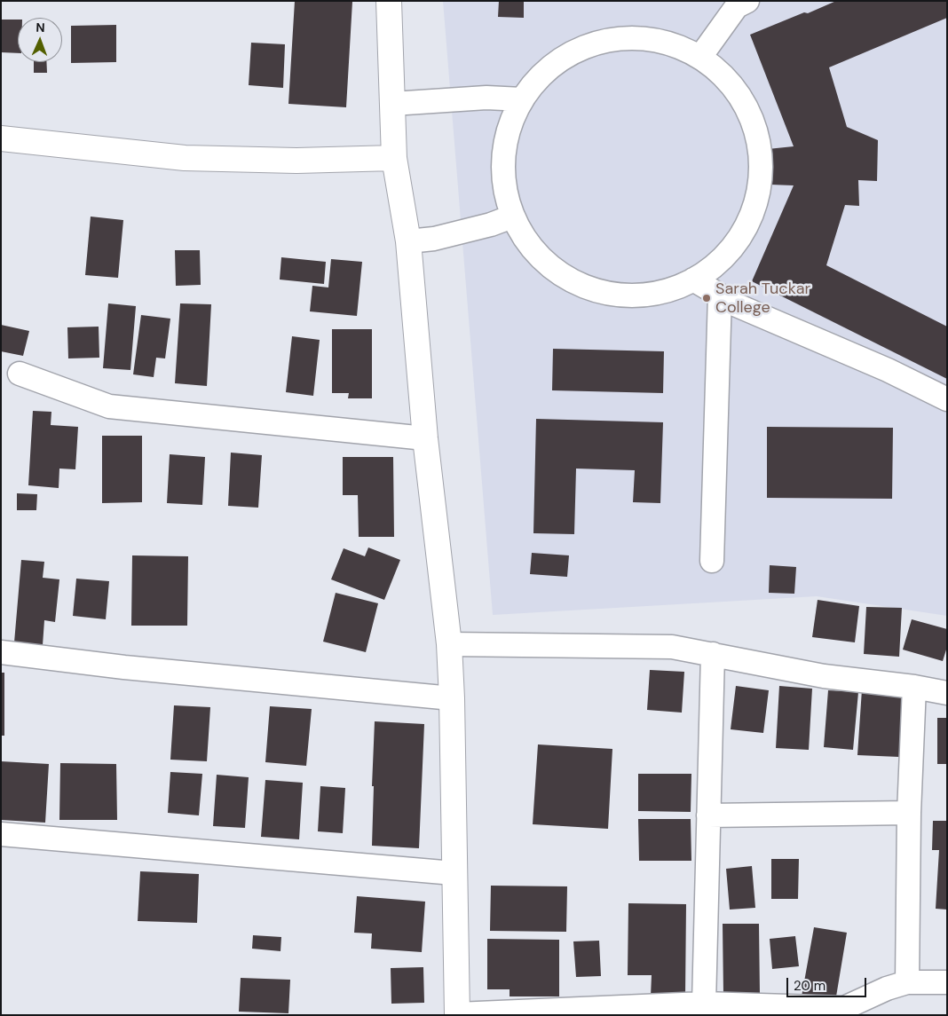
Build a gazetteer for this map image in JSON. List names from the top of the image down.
{
  "places": ["Sarah Tuckar College"],
  "scale_bar": "20 m",
  "north": "top"
}
